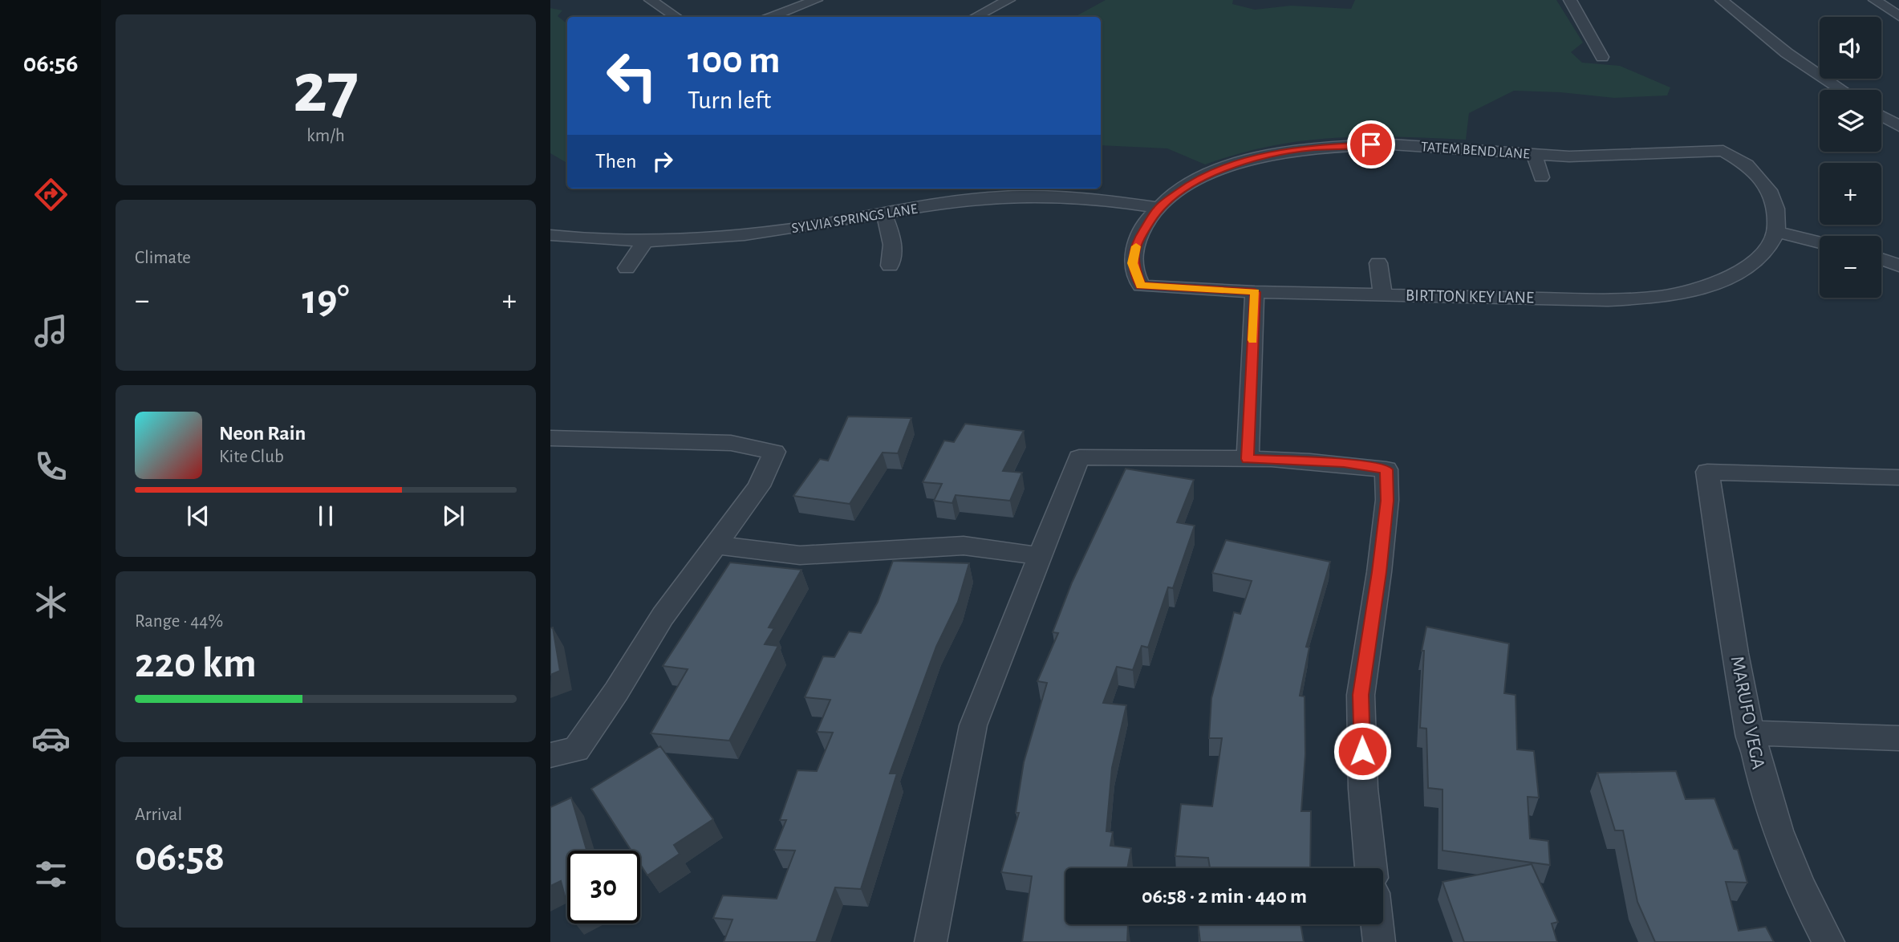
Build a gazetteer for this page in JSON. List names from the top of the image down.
{
  "streets": {
    "street": [
      "TATEM BEND LANE",
      "SYLVIA SPRINGS LANE",
      "BIRTTON KEY LANE",
      "MARUFO VEGA"
    ]
  },
  "crossings": [
    ["TATEM BEND LANE", "SYLVIA SPRINGS LANE"],
    ["TATEM BEND LANE", "BIRTTON KEY LANE"]
  ],
  "page": {
    "tabs": "06:56",
    "tile": [
      ["27", "km/h"],
      "Climate",
      ["Range · 44%", "220 km"],
      ["Arrival", "06:58"]
    ],
    "map_buttons": ["+", "−"],
    "turn": ["100 m", "Turn left"],
    "then": "Then",
    "heat": ["−", "19°", "+"],
    "song": ["Neon Rain", "Kite Club"],
    "limit": "30",
    "trip": "06:58 · 2 min · 440 m"
  }
}
